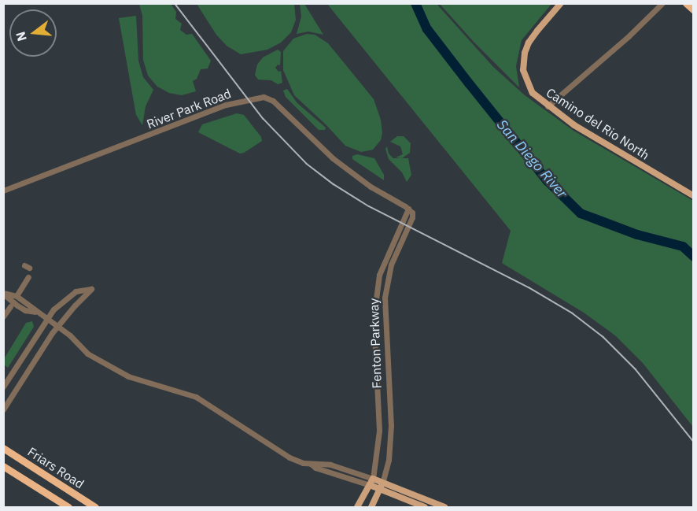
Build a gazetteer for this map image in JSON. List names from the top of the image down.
{
  "streets": {
    "highway": ["Friars Road"],
    "main road": ["Camino del Rio North", "Fenton Parkway"],
    "street": ["River Park Road"]
  },
  "crossings": [
    ["River Park Road", "Fenton Parkway"]
  ],
  "water": ["San Diego River"],
  "north": "left"
}
